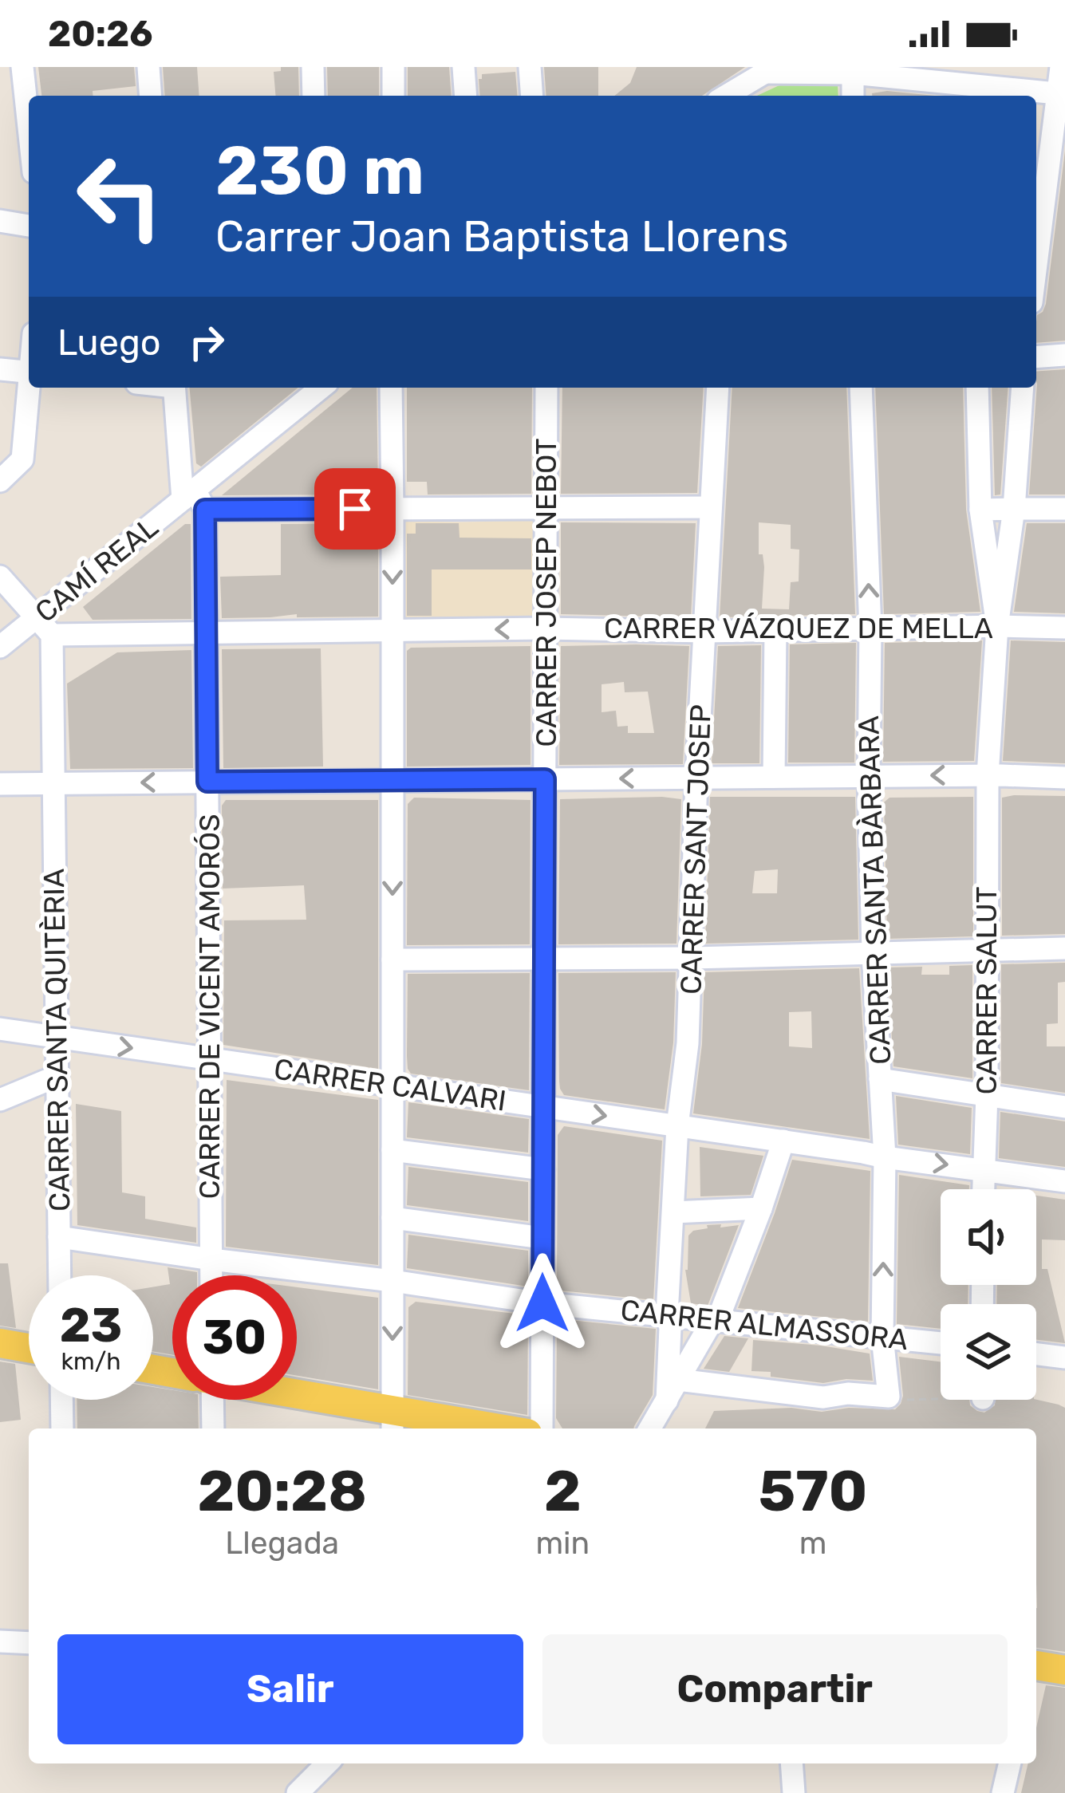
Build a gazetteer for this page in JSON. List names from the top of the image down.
{
  "streets": {
    "street": [
      "CAMÍ REAL",
      "CARRER JOSEP NEBOT",
      "CARRER VÁZQUEZ DE MELLA",
      "CARRER SANT JOSEP",
      "CARRER SANTA BÀRBARA",
      "CARRER SALUT",
      "CARRER DE VICENT AMORÓS",
      "CARRER SANTA QUITÈRIA",
      "CARRER CALVARI",
      "CARRER ALMASSORA"
    ]
  },
  "crossings": [
    ["CAMÍ REAL", "CARRER DE VICENT AMORÓS"],
    ["CARRER JOSEP NEBOT", "CARRER VÁZQUEZ DE MELLA"],
    ["CARRER JOSEP NEBOT", "CARRER CALVARI"],
    ["CARRER JOSEP NEBOT", "CARRER ALMASSORA"],
    ["CARRER VÁZQUEZ DE MELLA", "CARRER SANT JOSEP"],
    ["CARRER VÁZQUEZ DE MELLA", "CARRER SANTA BÀRBARA"],
    ["CARRER VÁZQUEZ DE MELLA", "CARRER SALUT"],
    ["CARRER VÁZQUEZ DE MELLA", "CARRER DE VICENT AMORÓS"],
    ["CARRER VÁZQUEZ DE MELLA", "CARRER SANTA QUITÈRIA"],
    ["CARRER SANT JOSEP", "CARRER CALVARI"],
    ["CARRER SANT JOSEP", "CARRER ALMASSORA"],
    ["CARRER SANTA BÀRBARA", "CARRER CALVARI"],
    ["CARRER SANTA BÀRBARA", "CARRER ALMASSORA"],
    ["CARRER SALUT", "CARRER CALVARI"],
    ["CARRER DE VICENT AMORÓS", "CARRER CALVARI"],
    ["CARRER DE VICENT AMORÓS", "CARRER ALMASSORA"],
    ["CARRER SANTA QUITÈRIA", "CARRER CALVARI"],
    ["CARRER SANTA QUITÈRIA", "CARRER ALMASSORA"]
  ],
  "page": {
    "status": "20:26",
    "turn": ["230 m", "Carrer Joan Baptista Llorens"],
    "then": "Luego",
    "speed": "23 km/h",
    "limit": "30",
    "eta": [
      "20:28",
      "Llegada",
      "2",
      "min",
      "570",
      "m"
    ],
    "buttons": ["Salir", "Compartir"]
  }
}
